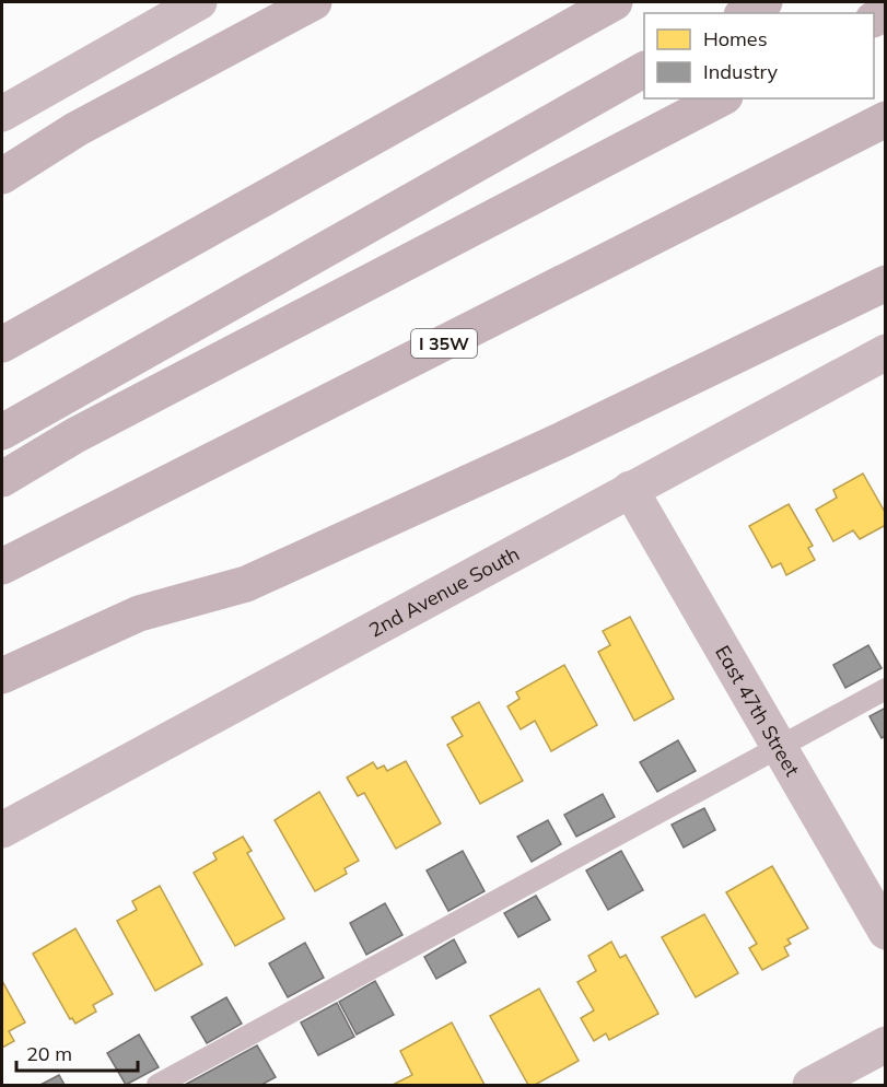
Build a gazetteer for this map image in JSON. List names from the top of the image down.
{
  "streets": {
    "highway": ["I 35W"],
    "street": ["2nd Avenue South", "East 47th Street"]
  },
  "crossings": [
    ["2nd Avenue South", "East 47th Street"]
  ],
  "legend": ["Homes", "Industry"],
  "scale_bar": "20 m"
}
